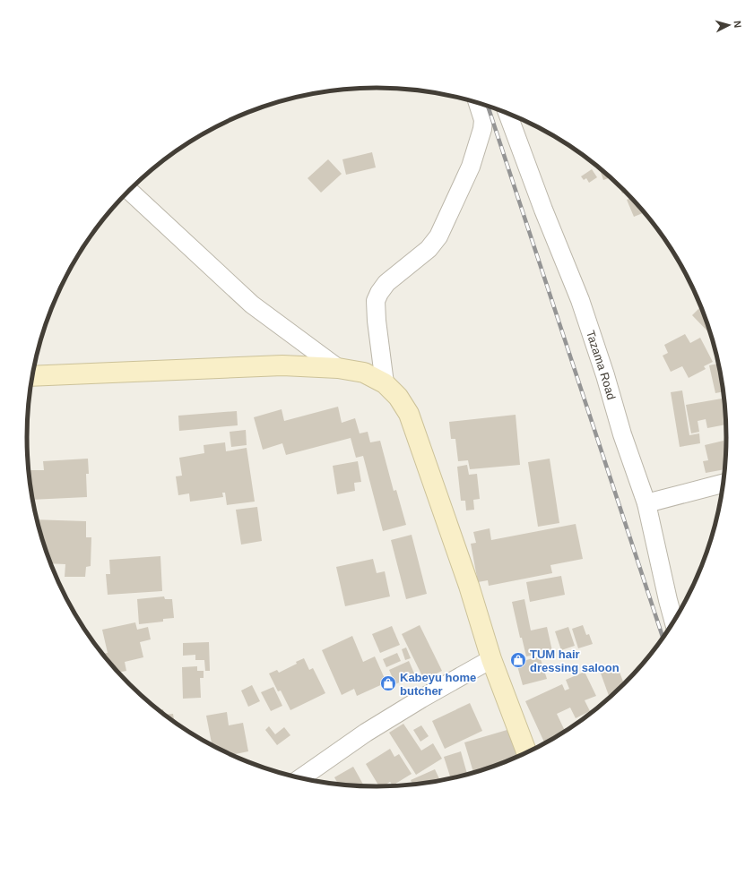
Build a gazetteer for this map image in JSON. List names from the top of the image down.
{
  "streets": {
    "street": ["Tazama Road"]
  },
  "places": {
    "shop": ["TUM hair dressing saloon", "Kabeyu home butcher"]
  },
  "north": "right"
}
